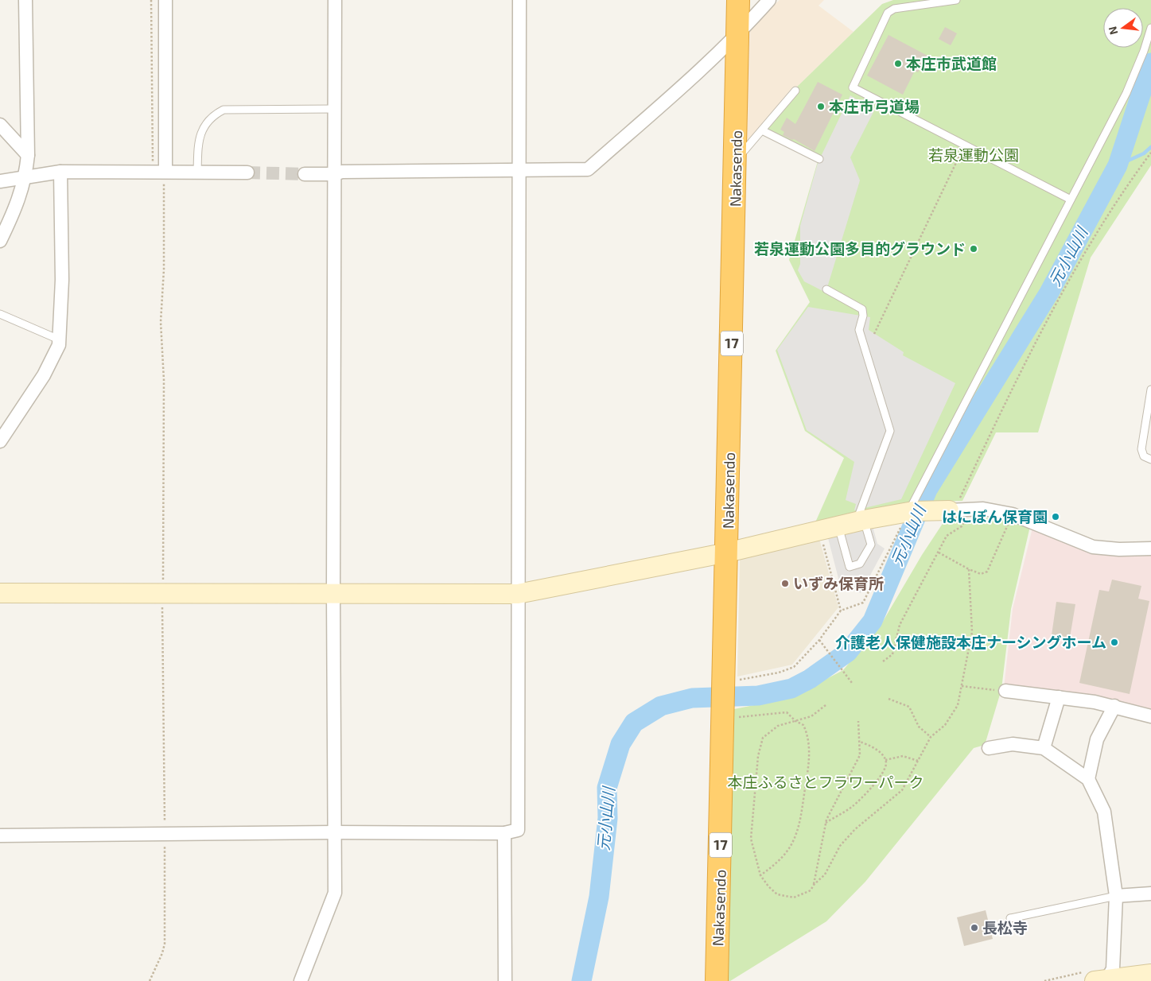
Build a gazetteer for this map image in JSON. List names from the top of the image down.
{
  "streets": {
    "highway": ["Nakasendo", "17"]
  },
  "water": ["元小山川"],
  "parks": ["若泉運動公園", "本庄ふるさとフラワーパーク"],
  "places": [
    "本庄市武道館",
    "本庄市弓道場",
    "若泉運動公園多目的グラウンド",
    "はにぽん保育園",
    "いずみ保育所",
    "介護老人保健施設本庄ナーシングホーム",
    "長松寺"
  ],
  "north": "left"
}
